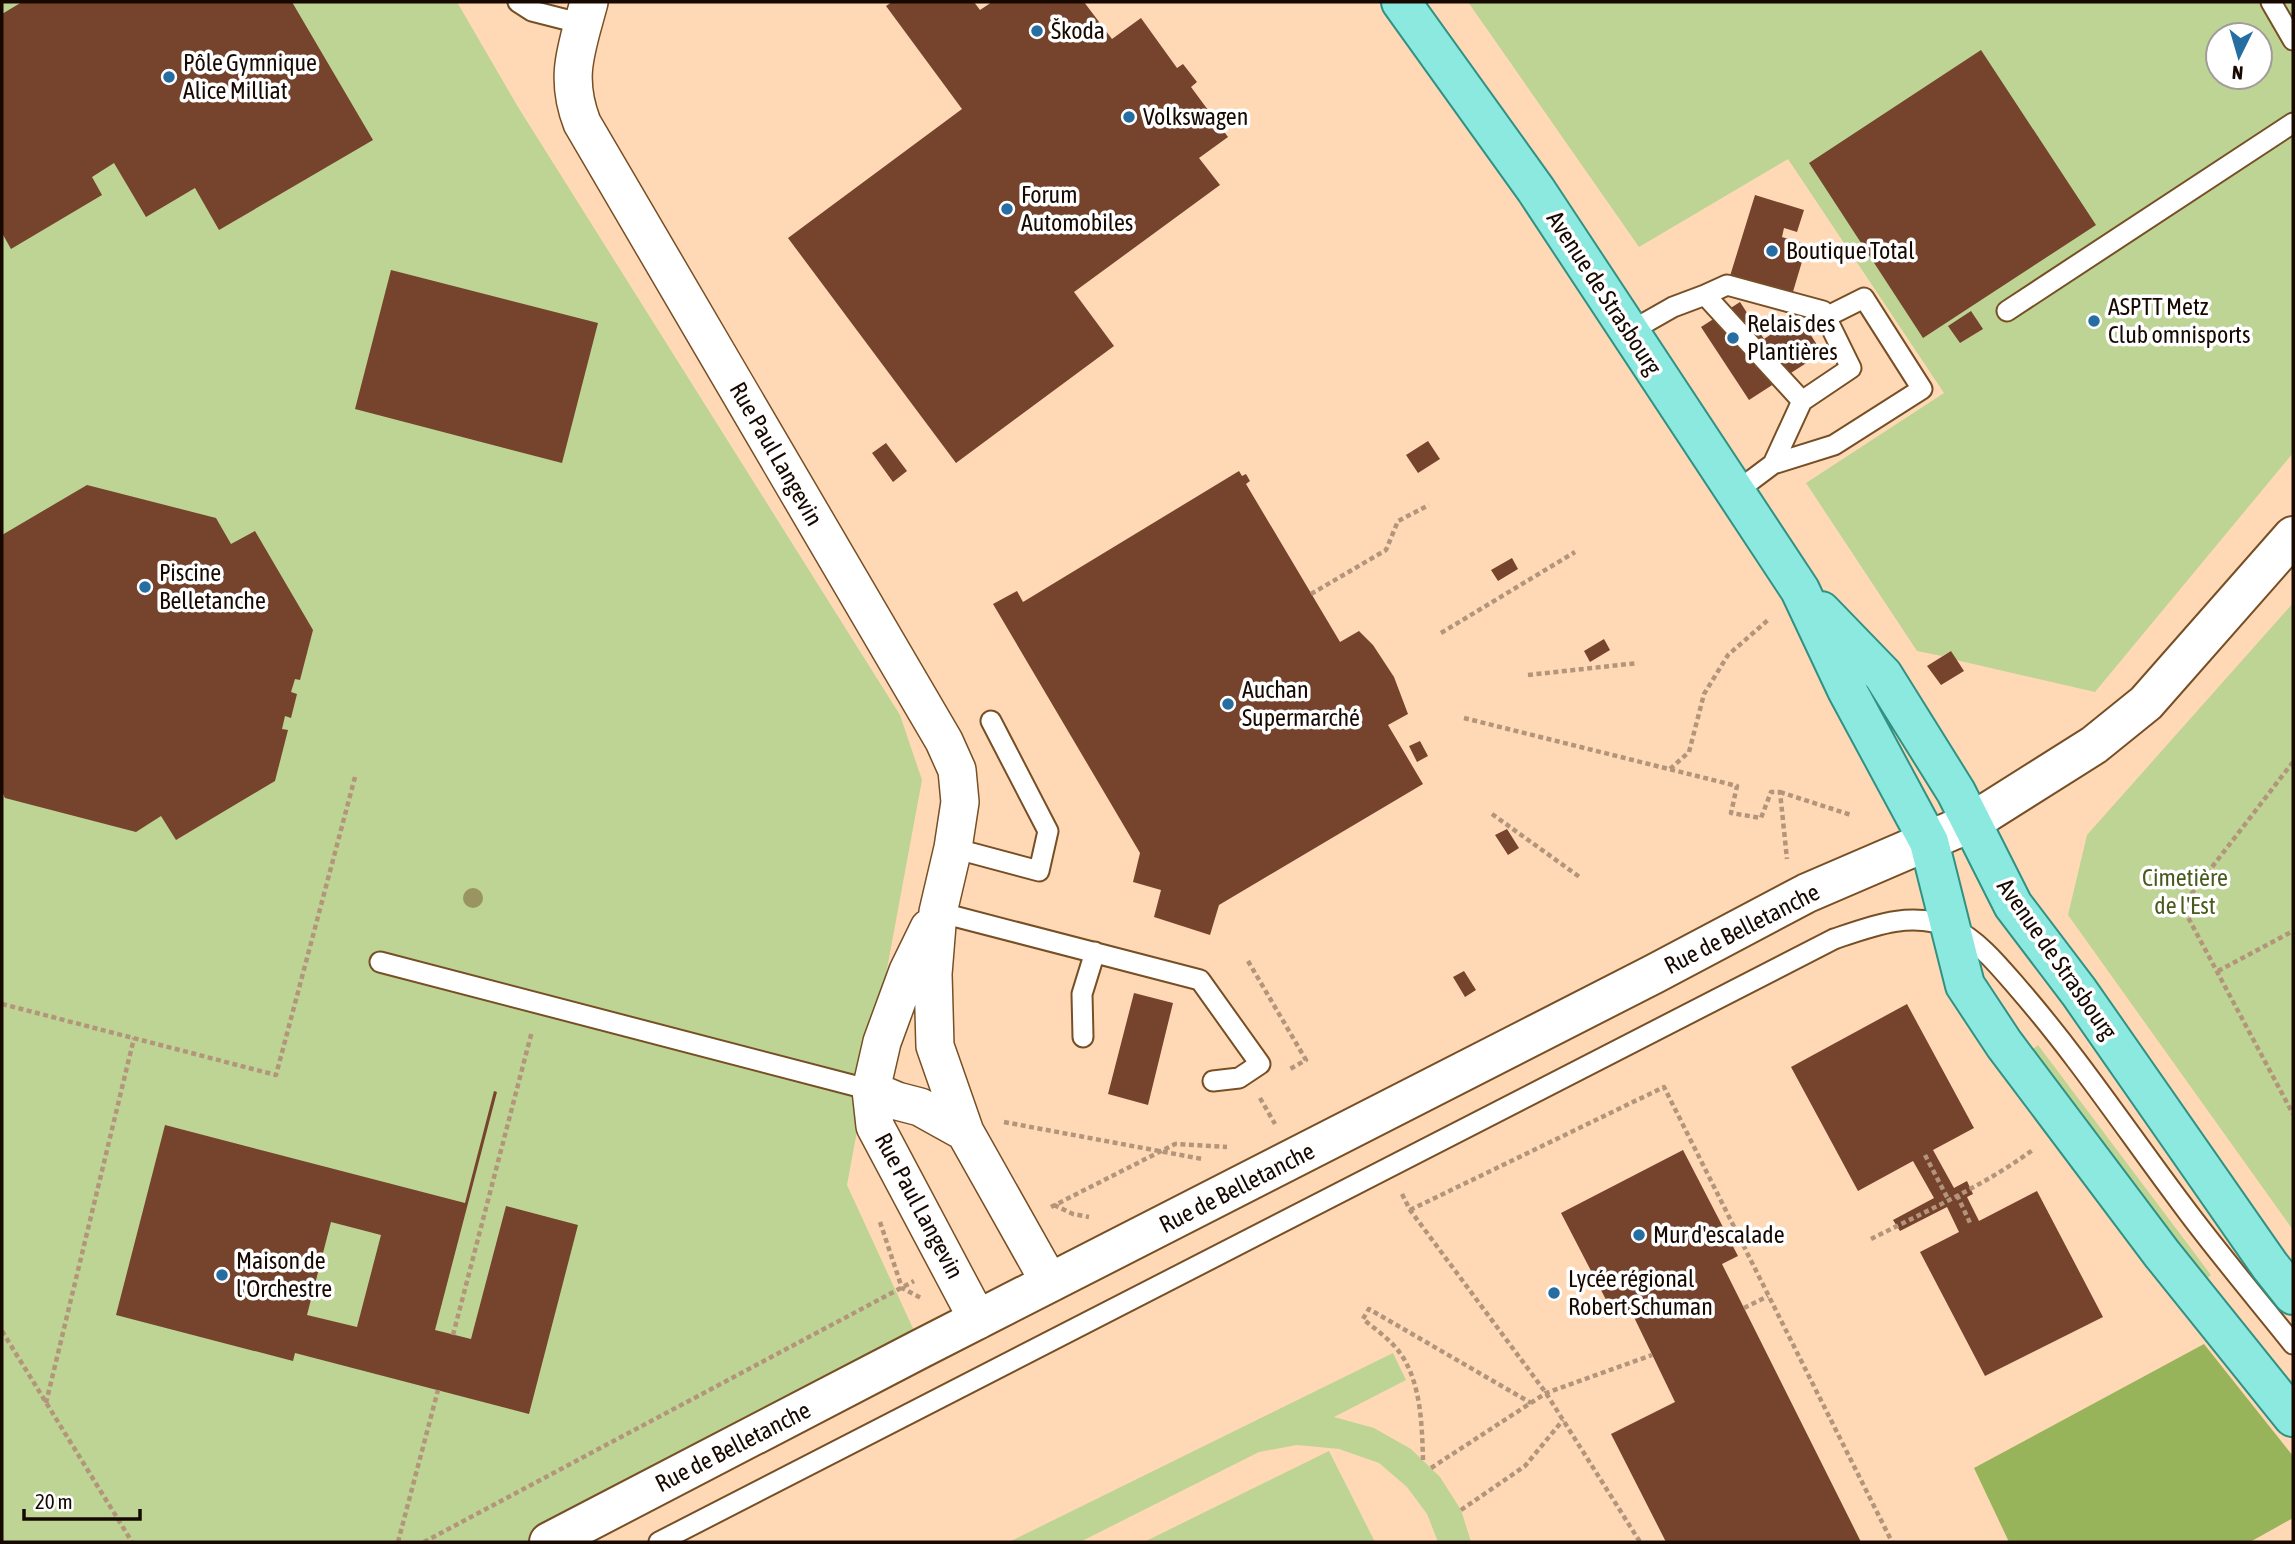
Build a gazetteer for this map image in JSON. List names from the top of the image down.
{
  "streets": {
    "main road": ["Avenue de Strasbourg"],
    "street": ["Rue Paul Langevin", "Rue de Belletanche"]
  },
  "crossings": [
    ["Avenue de Strasbourg", "Rue de Belletanche"],
    ["Rue Paul Langevin", "Rue de Belletanche"]
  ],
  "parks": ["Cimetière de l'Est"],
  "places": [
    "Škoda",
    "Pôle Gymnique Alice Milliat",
    "Volkswagen",
    "Forum Automobiles",
    "Boutique Total",
    "ASPTT Metz Club omnisports",
    "Relais des Plantières",
    "Piscine Belletanche",
    "Auchan Supermarché",
    "Mur d'escalade",
    "Maison de l'Orchestre",
    "Lycée régional Robert Schuman"
  ],
  "scale_bar": "20 m",
  "north": "bottom"
}
